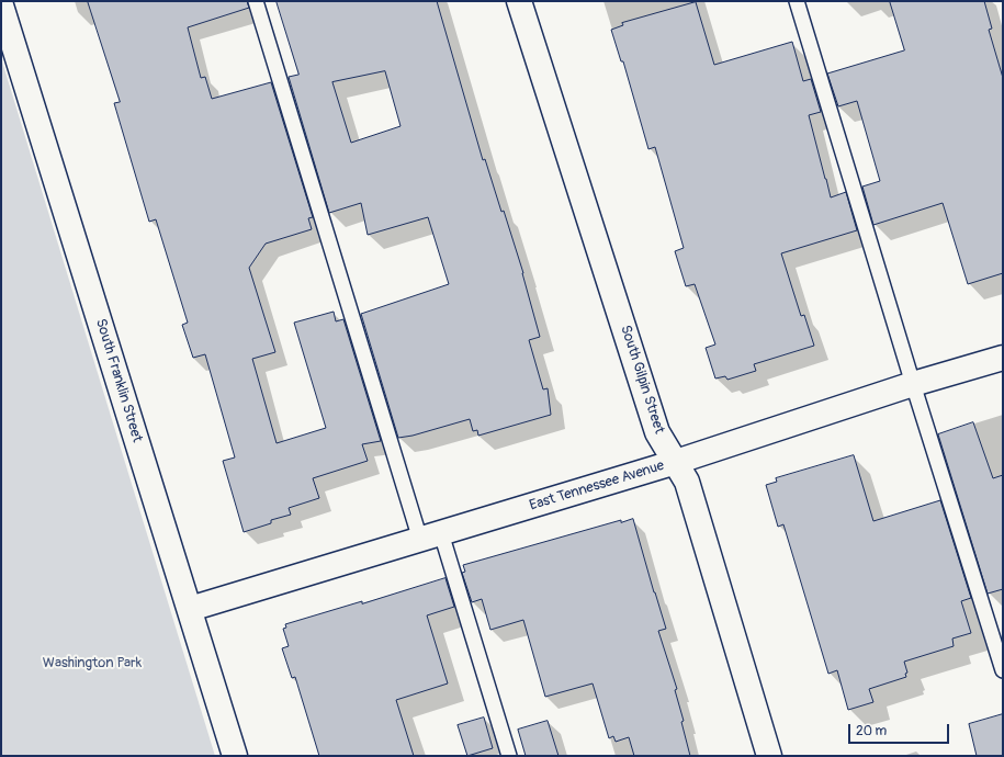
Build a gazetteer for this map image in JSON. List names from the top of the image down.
{
  "streets": {
    "street": ["South Gilpin Street", "South Franklin Street", "East Tennessee Avenue"]
  },
  "crossings": [
    ["South Gilpin Street", "East Tennessee Avenue"],
    ["South Franklin Street", "East Tennessee Avenue"]
  ],
  "parks": ["Washington Park"],
  "scale_bar": "20 m"
}
